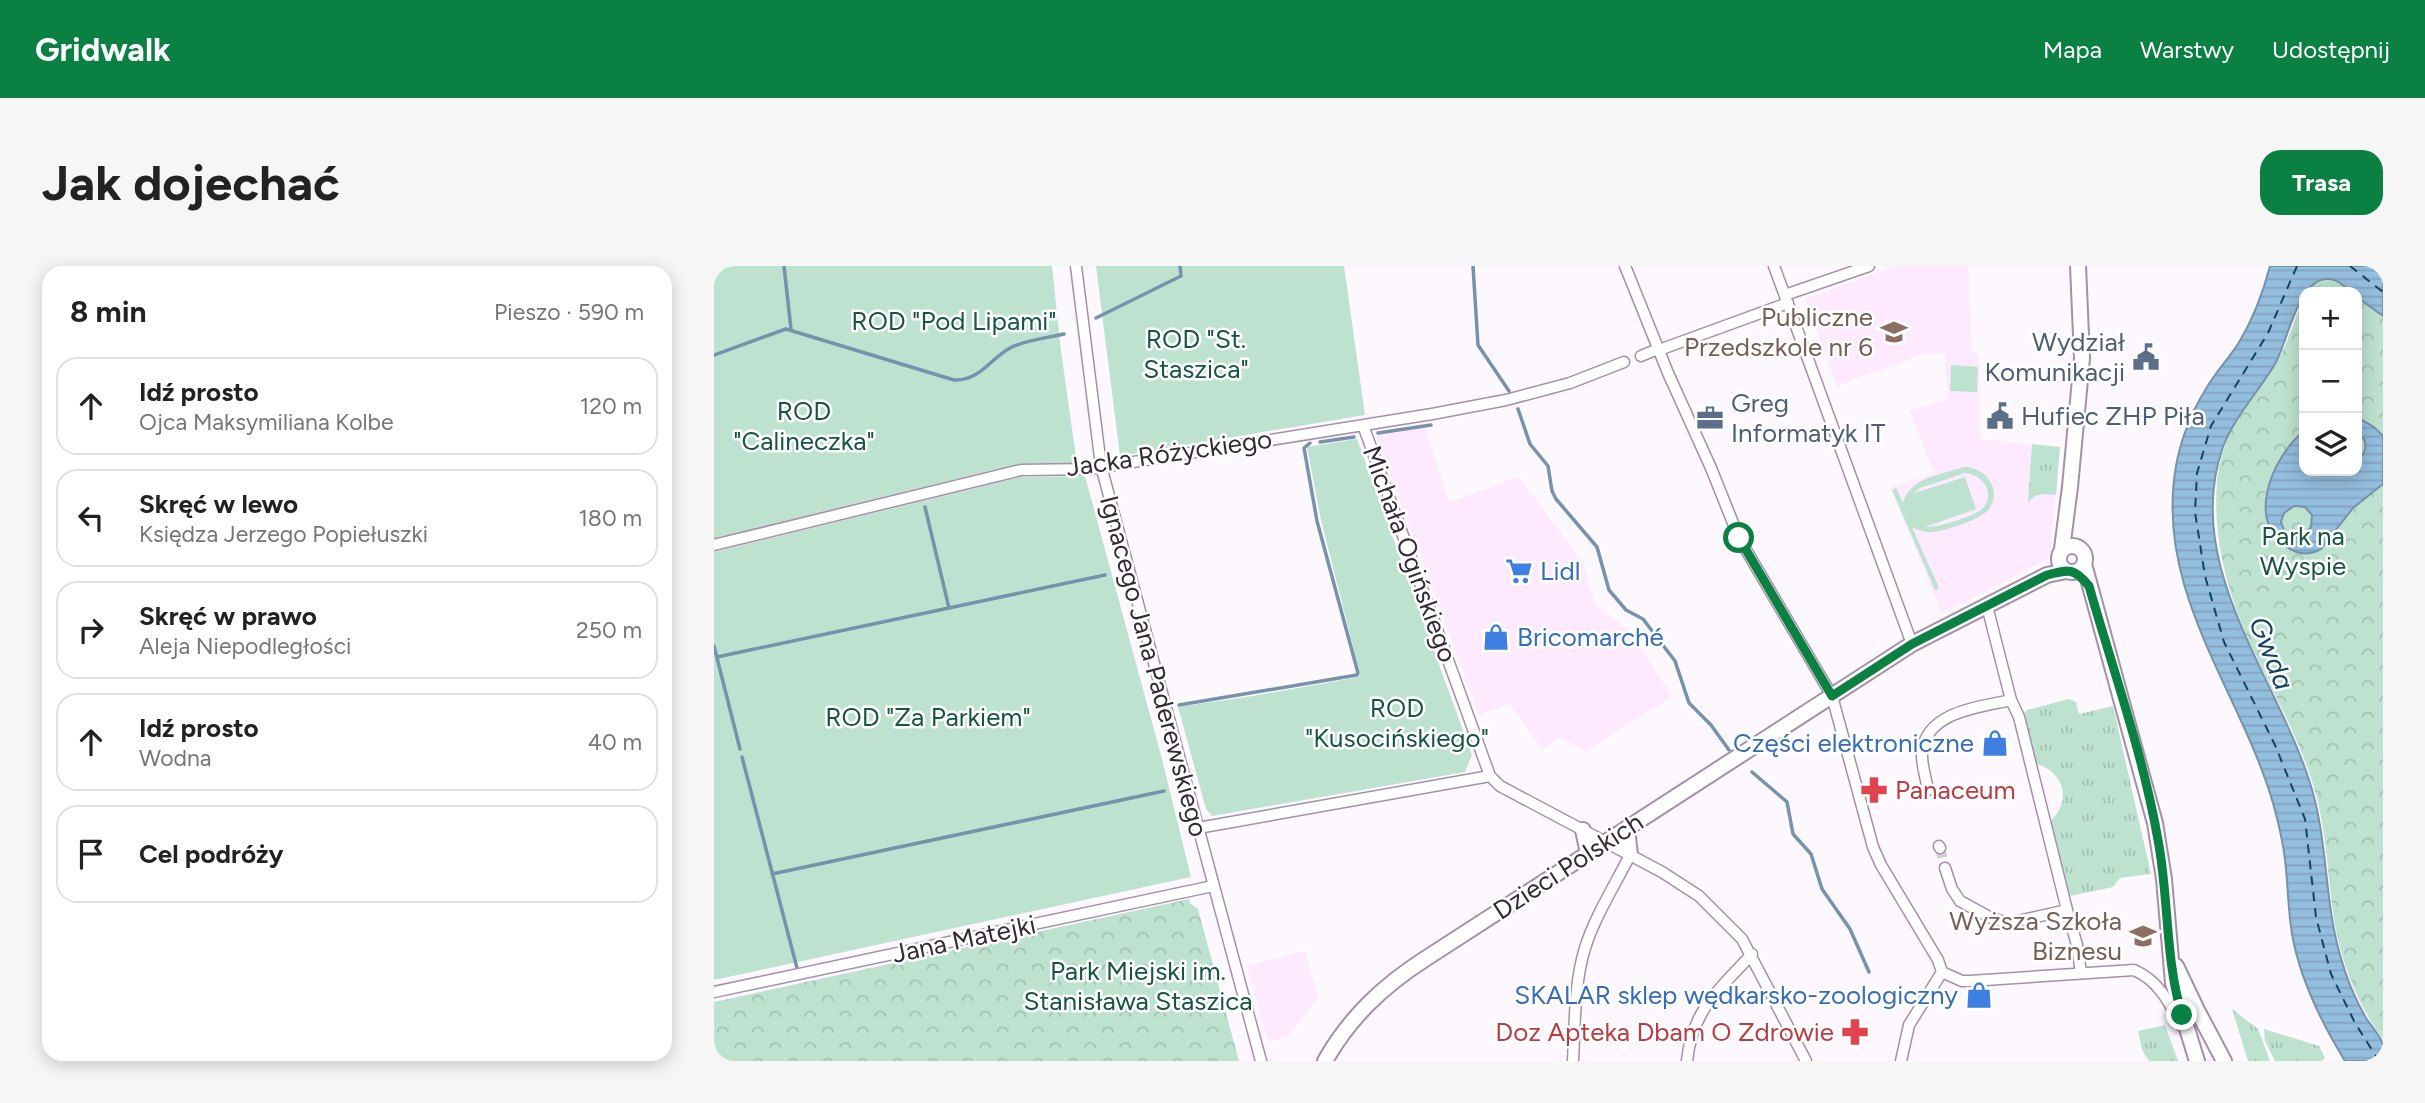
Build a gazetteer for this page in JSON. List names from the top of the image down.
{
  "streets": {
    "street": [
      "Jacka Różyckiego",
      "Michała Ogińskiego",
      "Ignacego Jana Paderewskiego",
      "Dzieci Polskich",
      "Jana Matejki"
    ]
  },
  "crossings": [
    ["Jacka Różyckiego", "Michała Ogińskiego"],
    ["Jacka Różyckiego", "Ignacego Jana Paderewskiego"],
    ["Ignacego Jana Paderewskiego", "Jana Matejki"]
  ],
  "water": ["Gwda"],
  "parks": [
    "ROD \"Pod Lipami\"",
    "ROD \"St. Staszica\"",
    "ROD \"Calineczka\"",
    "Park na Wyspie",
    "ROD \"Kusocińskiego\"",
    "ROD \"Za Parkiem\"",
    "Park Miejski im. Stanisława Staszica"
  ],
  "places": {
    "school or university": ["Publiczne Przedszkole nr 6", "Wyższa Szkoła Biznesu"],
    "public building": ["Wydział Komunikacji", "Hufiec ZHP Piła"],
    "office": ["Greg Informatyk IT"],
    "supermarket": ["Lidl"],
    "shop": ["Bricomarché", "Części elektroniczne", "SKALAR sklep wędkarsko-zoologiczny"],
    "pharmacy": ["Panaceum", "Doz Apteka Dbam O Zdrowie"]
  },
  "page": {
    "header": "Gridwalk",
    "nav": ["Mapa", "Warstwy", "Udostępnij"],
    "buttons": "Trasa",
    "title": "Jak dojechać",
    "heading": ["8 min", "Pieszo · 590 m"],
    "map_buttons": ["+", "−"],
    "list": [
      ["Idź prosto", "Ojca Maksymiliana Kolbe", "120 m"],
      ["Skręć w lewo", "Księdza Jerzego Popiełuszki", "180 m"],
      ["Skręć w prawo", "Aleja Niepodległości", "250 m"],
      ["Idź prosto", "Wodna", "40 m"],
      "Cel podróży"
    ]
  }
}
